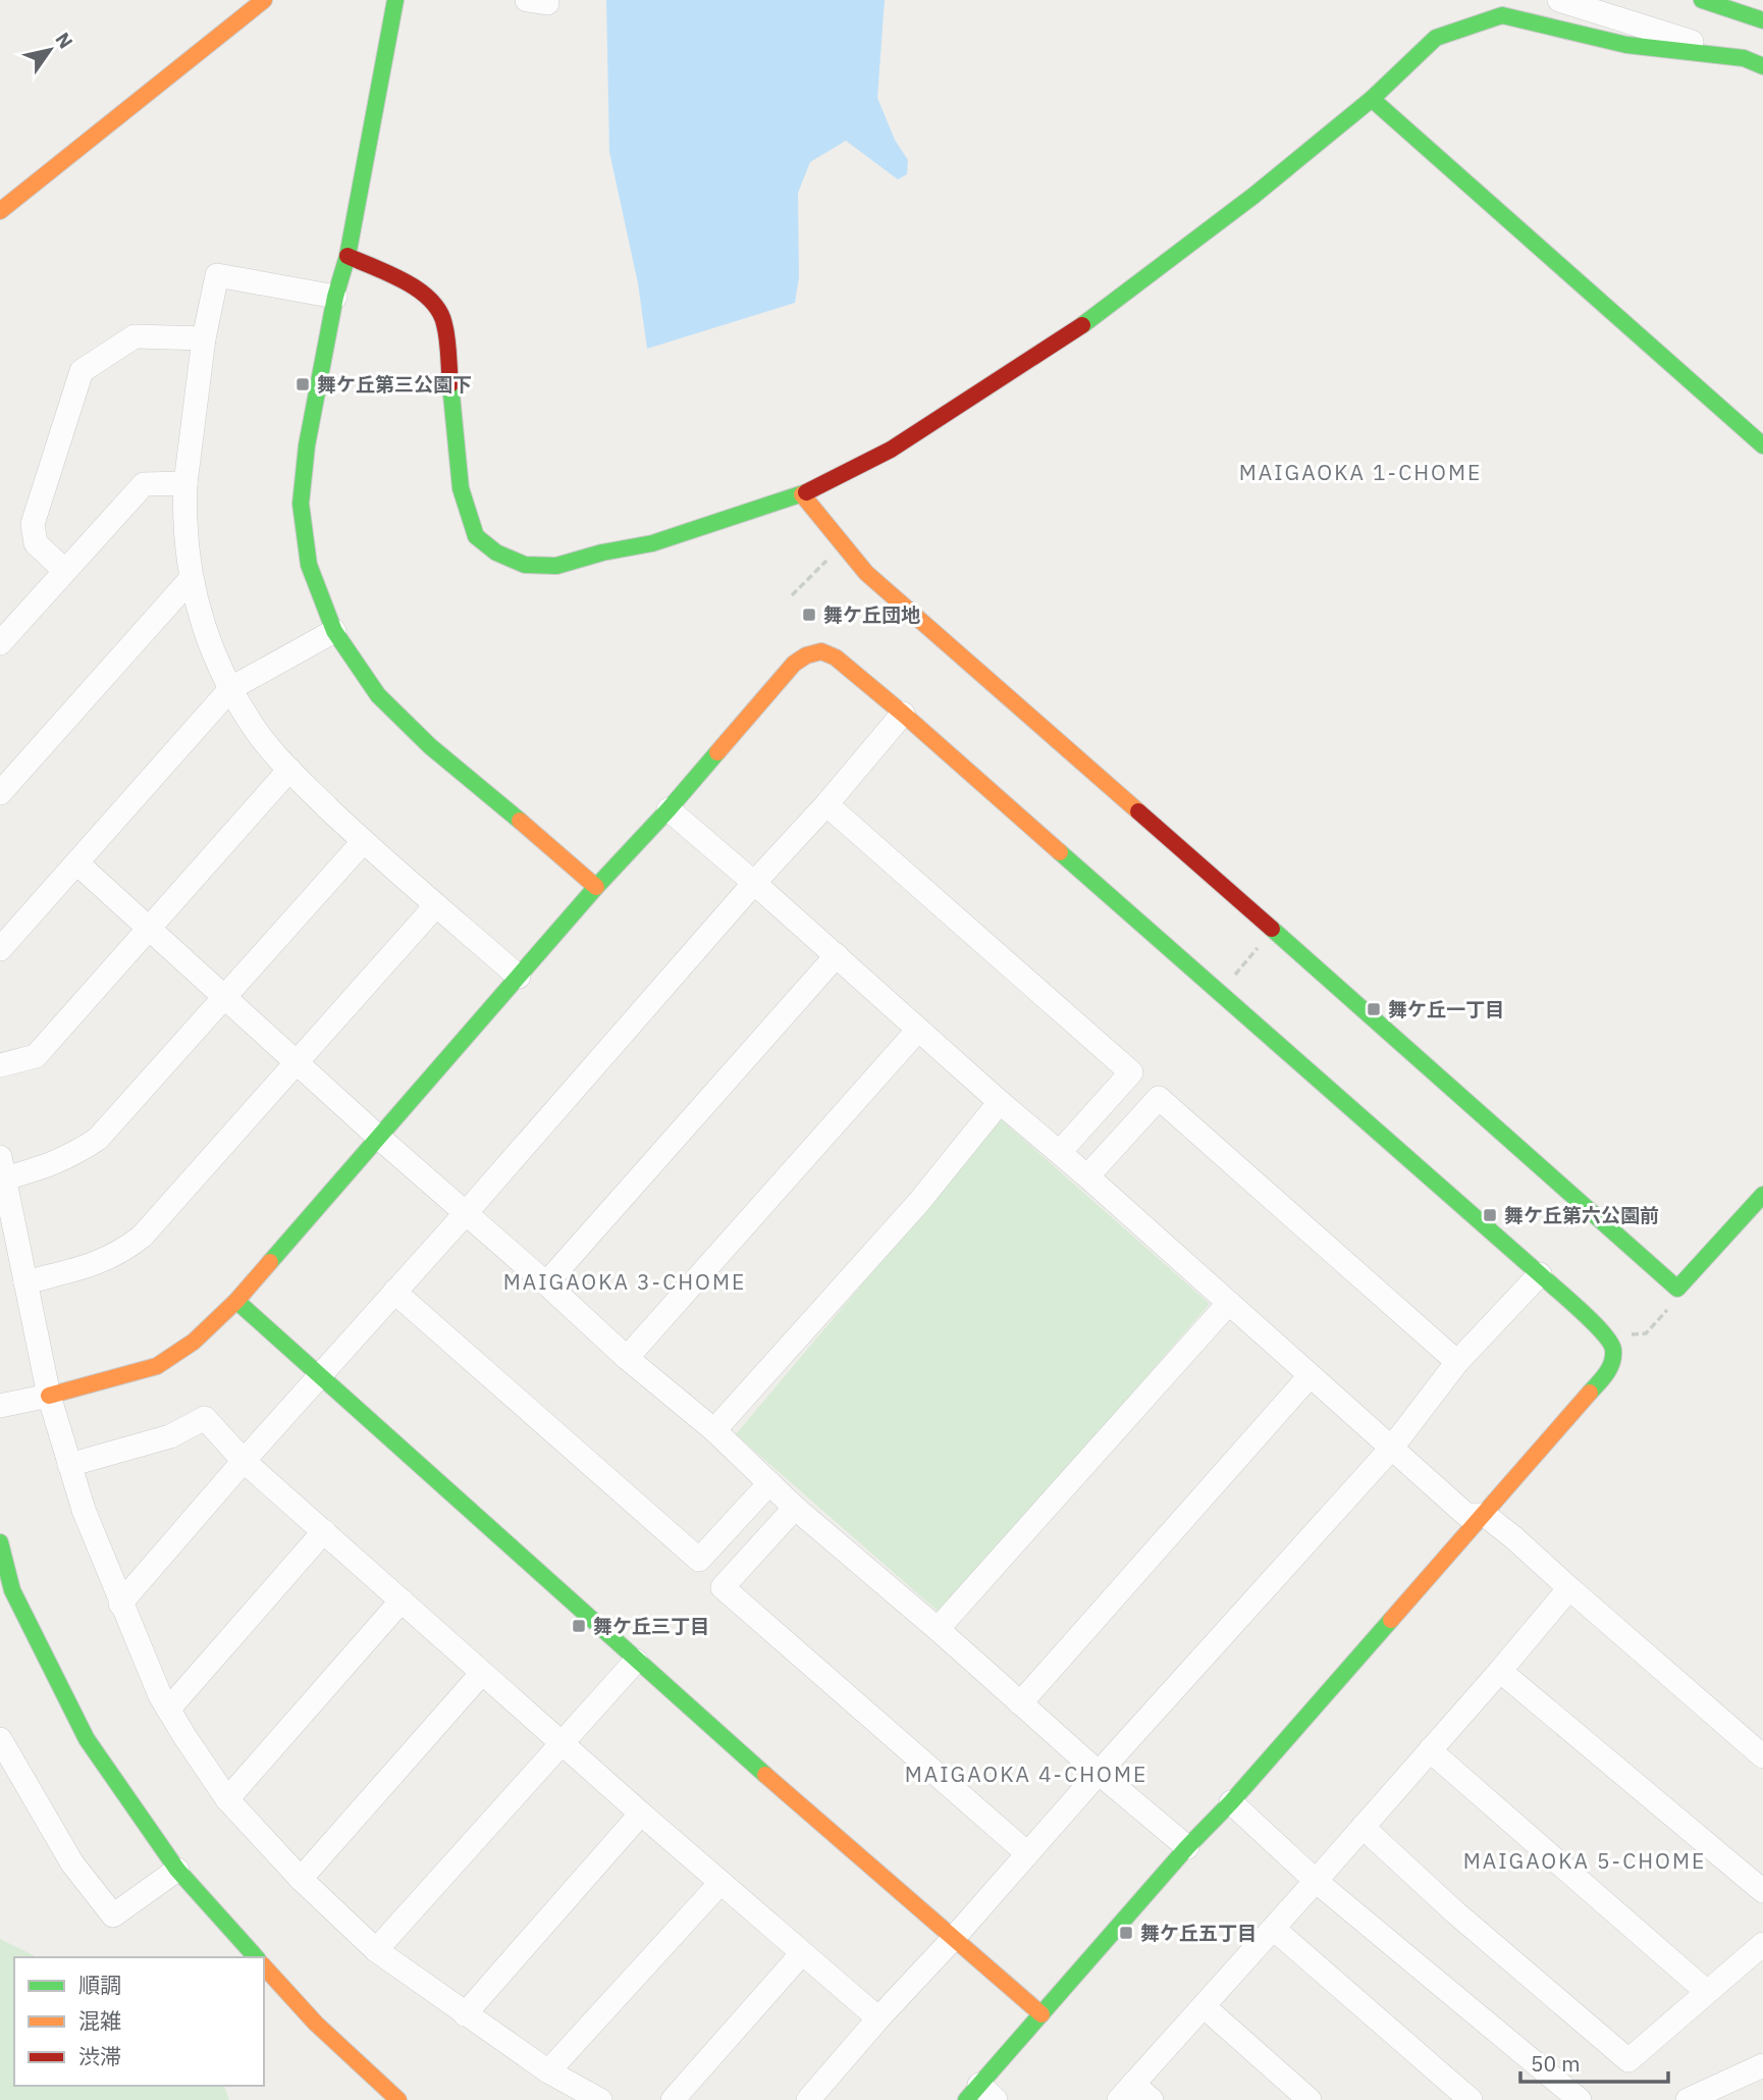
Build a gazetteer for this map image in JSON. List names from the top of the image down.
{
  "districts": [
    "MAIGAOKA 1-CHOME",
    "MAIGAOKA 3-CHOME",
    "MAIGAOKA 4-CHOME",
    "MAIGAOKA 5-CHOME"
  ],
  "places": {
    "transit": [
      "舞ケ丘第三公園下",
      "舞ケ丘団地",
      "舞ケ丘一丁目",
      "舞ケ丘第六公園前",
      "舞ケ丘三丁目",
      "舞ケ丘五丁目"
    ]
  },
  "legend": ["順調", "混雑", "渋滞"],
  "scale_bar": "50 m",
  "north": "top right"
}
